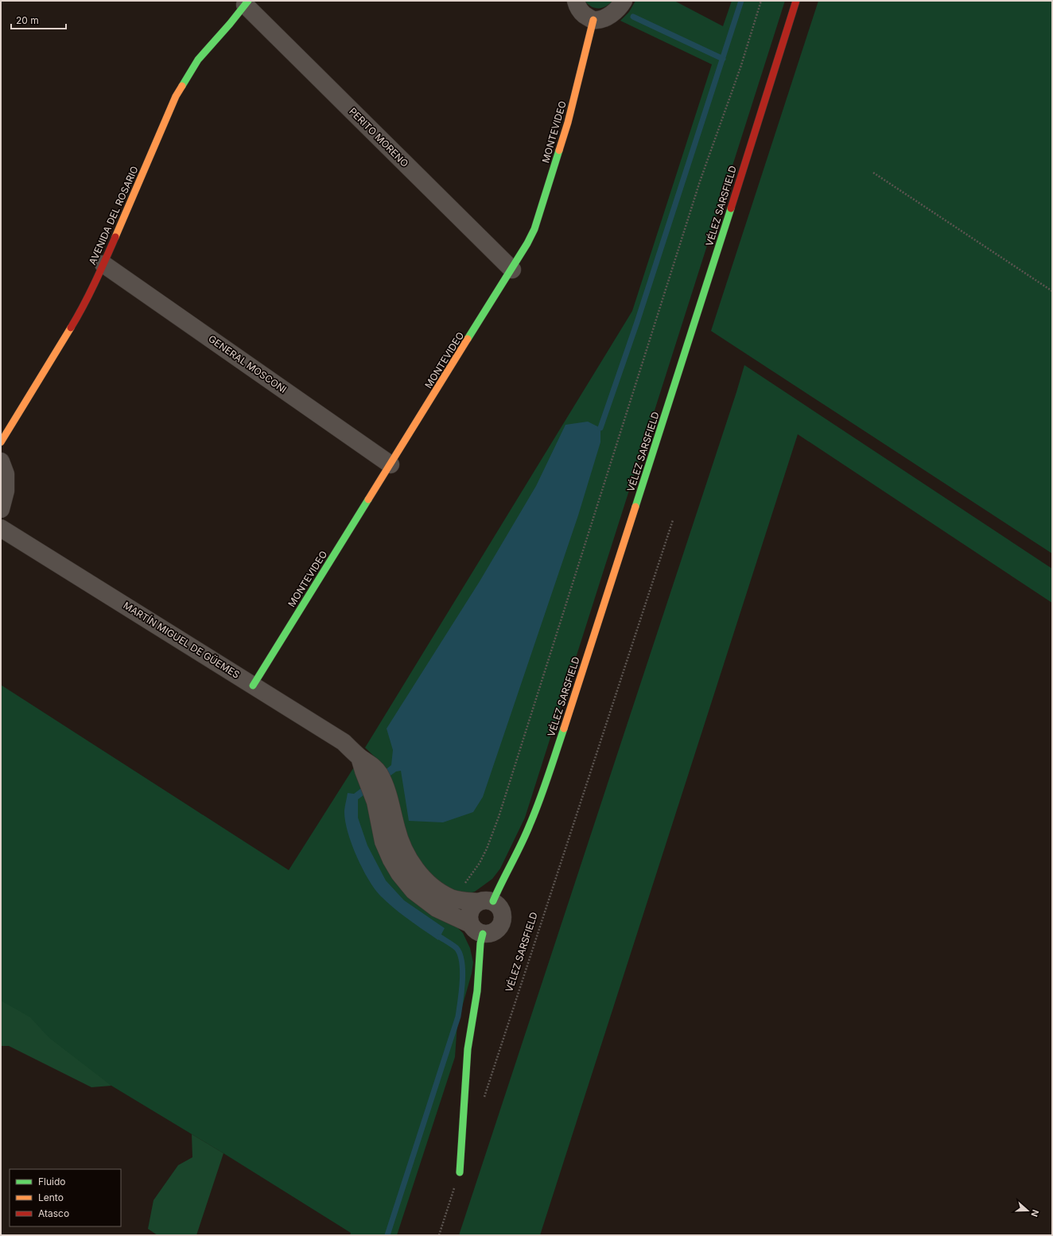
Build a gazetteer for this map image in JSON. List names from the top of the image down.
{
  "streets": {
    "street": [
      "MONTEVIDEO",
      "PERITO MORENO",
      "VÉLEZ SARSFIELD",
      "AVENIDA DEL ROSARIO",
      "GENERAL MOSCONI",
      "MARTÍN MIGUEL DE GÜEMES"
    ]
  },
  "crossings": [
    ["MONTEVIDEO", "PERITO MORENO"],
    ["MONTEVIDEO", "GENERAL MOSCONI"],
    ["MONTEVIDEO", "MARTÍN MIGUEL DE GÜEMES"],
    ["PERITO MORENO", "AVENIDA DEL ROSARIO"],
    ["VÉLEZ SARSFIELD", "MARTÍN MIGUEL DE GÜEMES"],
    ["AVENIDA DEL ROSARIO", "GENERAL MOSCONI"]
  ],
  "legend": ["Fluido", "Lento", "Atasco"],
  "scale_bar": "20 m",
  "north": "right"
}
